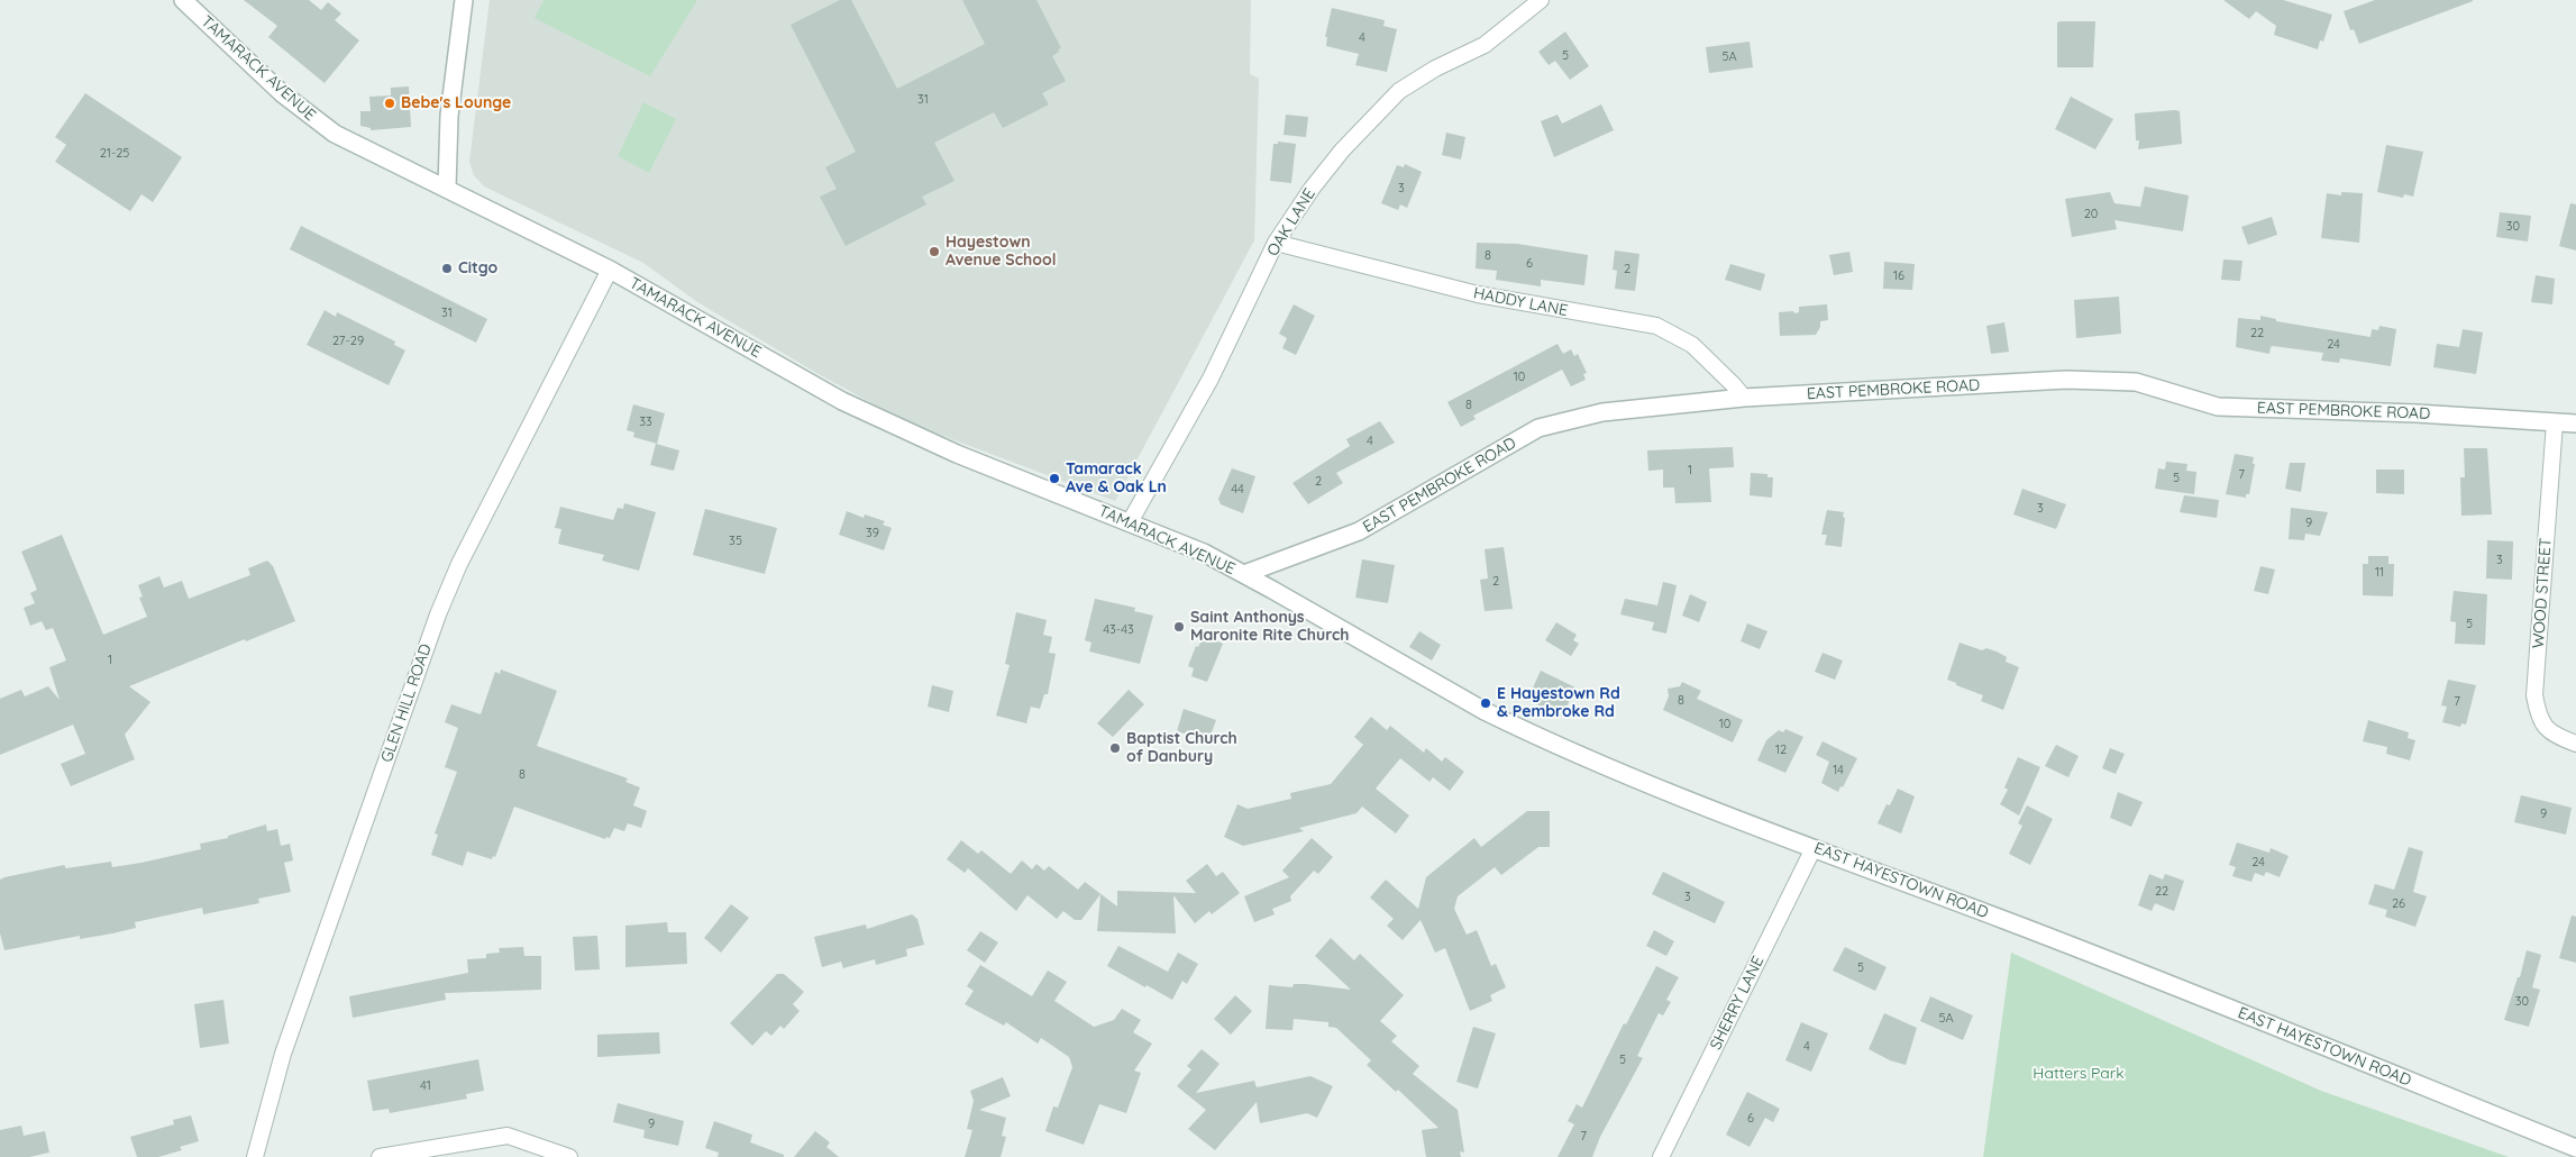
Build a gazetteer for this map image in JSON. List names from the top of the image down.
{
  "streets": {
    "street": [
      "TAMARACK AVENUE",
      "OAK LANE",
      "HADDY LANE",
      "EAST PEMBROKE ROAD",
      "WOOD STREET",
      "GLEN HILL ROAD",
      "EAST HAYESTOWN ROAD",
      "SHERRY LANE"
    ]
  },
  "crossings": [
    ["TAMARACK AVENUE", "OAK LANE"],
    ["TAMARACK AVENUE", "EAST PEMBROKE ROAD"],
    ["TAMARACK AVENUE", "GLEN HILL ROAD"],
    ["TAMARACK AVENUE", "EAST HAYESTOWN ROAD"],
    ["OAK LANE", "HADDY LANE"],
    ["HADDY LANE", "EAST PEMBROKE ROAD"],
    ["EAST PEMBROKE ROAD", "WOOD STREET"],
    ["EAST PEMBROKE ROAD", "EAST HAYESTOWN ROAD"],
    ["EAST HAYESTOWN ROAD", "SHERRY LANE"]
  ],
  "parks": ["Hatters Park"],
  "places": [
    "Bebe's Lounge",
    "Hayestown Avenue School",
    "Citgo",
    "Tamarack Ave & Oak Ln",
    "Saint Anthonys Maronite Rite Church",
    "E Hayestown Rd & Pembroke Rd",
    "Baptist Church of Danbury"
  ],
  "house_numbers": [
    "4",
    "5",
    "5A",
    "31",
    "21-25",
    "3",
    "20",
    "30",
    "8",
    "6",
    "2",
    "16",
    "31",
    "22",
    "27-29",
    "24",
    "10",
    "8",
    "33",
    "4",
    "1",
    "7",
    "5",
    "2",
    "44",
    "3",
    "9",
    "39",
    "35",
    "3",
    "11",
    "2",
    "5",
    "43-43",
    "1",
    "8",
    "7",
    "10",
    "12",
    "14",
    "8",
    "9",
    "24",
    "22",
    "3",
    "26",
    "5",
    "30",
    "5A",
    "4",
    "5",
    "41",
    "6",
    "9",
    "7"
  ]
}
